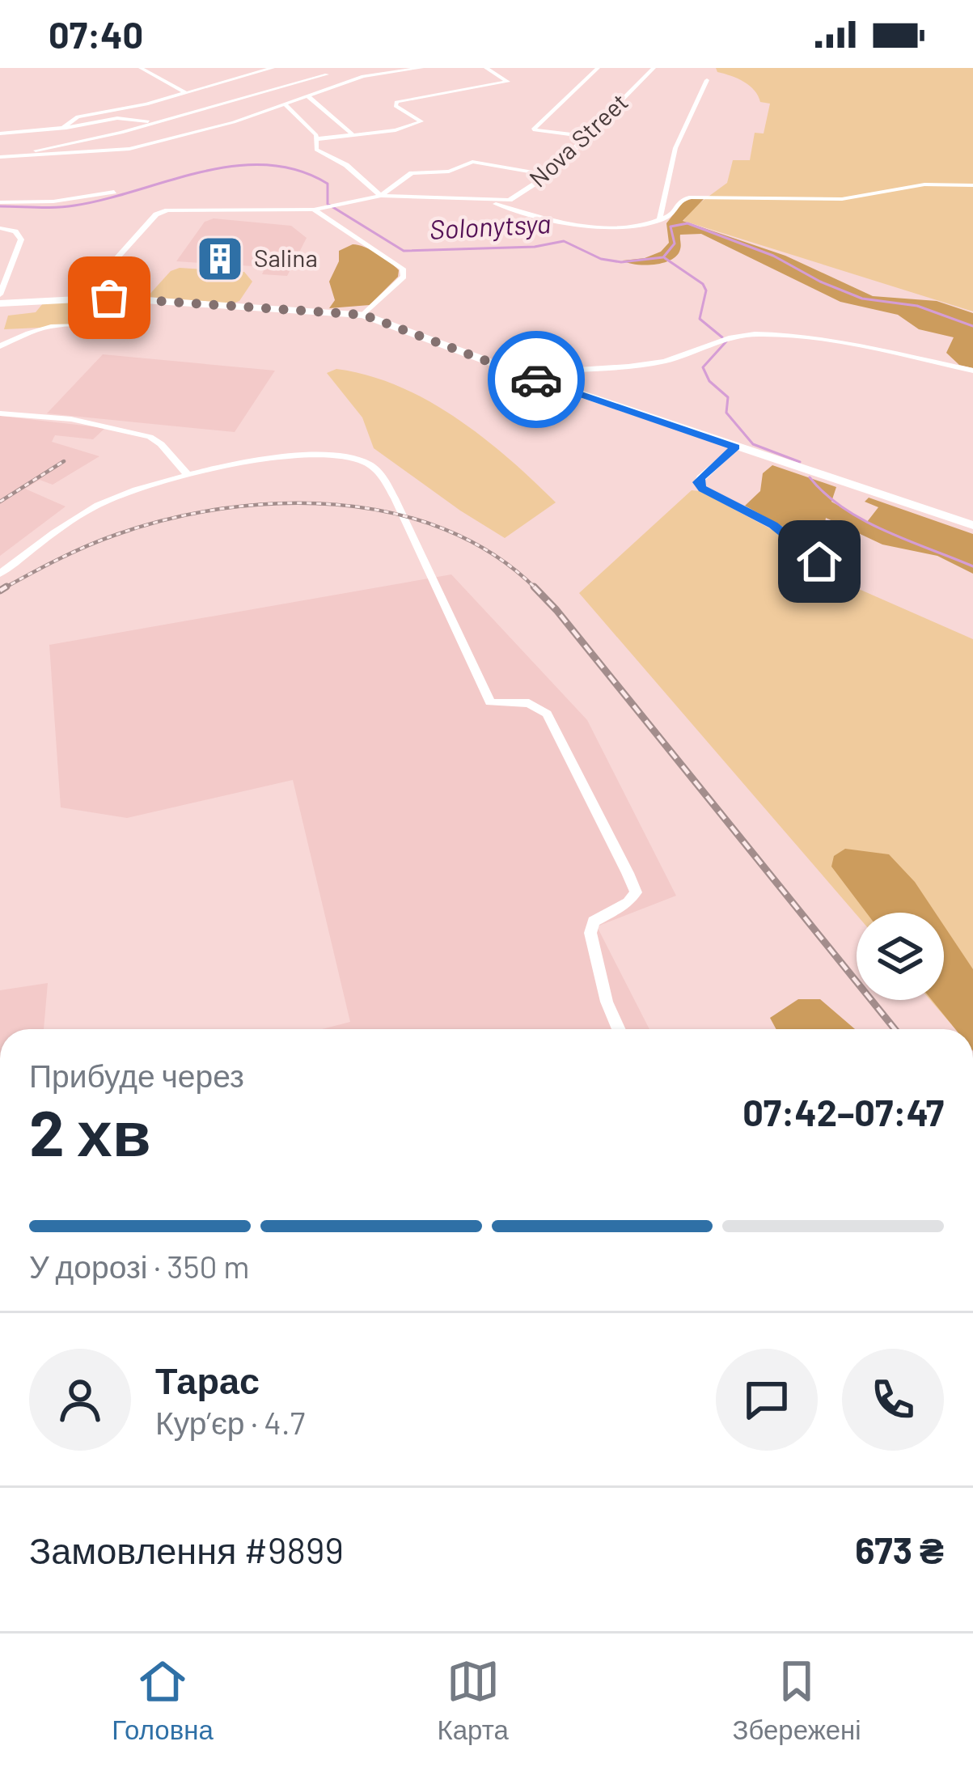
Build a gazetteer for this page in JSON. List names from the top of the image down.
{
  "streets": {
    "street": ["Nova Street"]
  },
  "water": ["Solonytsya"],
  "places": {
    "building": ["Salina"]
  },
  "page": {
    "status": "07:40",
    "heading": ["2 хв", "Прибуде через", "07:42–07:47"],
    "panel": [
      "Тарас",
      "Кур’єр · 4.7",
      "Замовлення #9899",
      "673 ₴"
    ],
    "bar": "У дорозі · 350 m",
    "tabs": ["Головна", "Карта", "Збережені"]
  }
}
